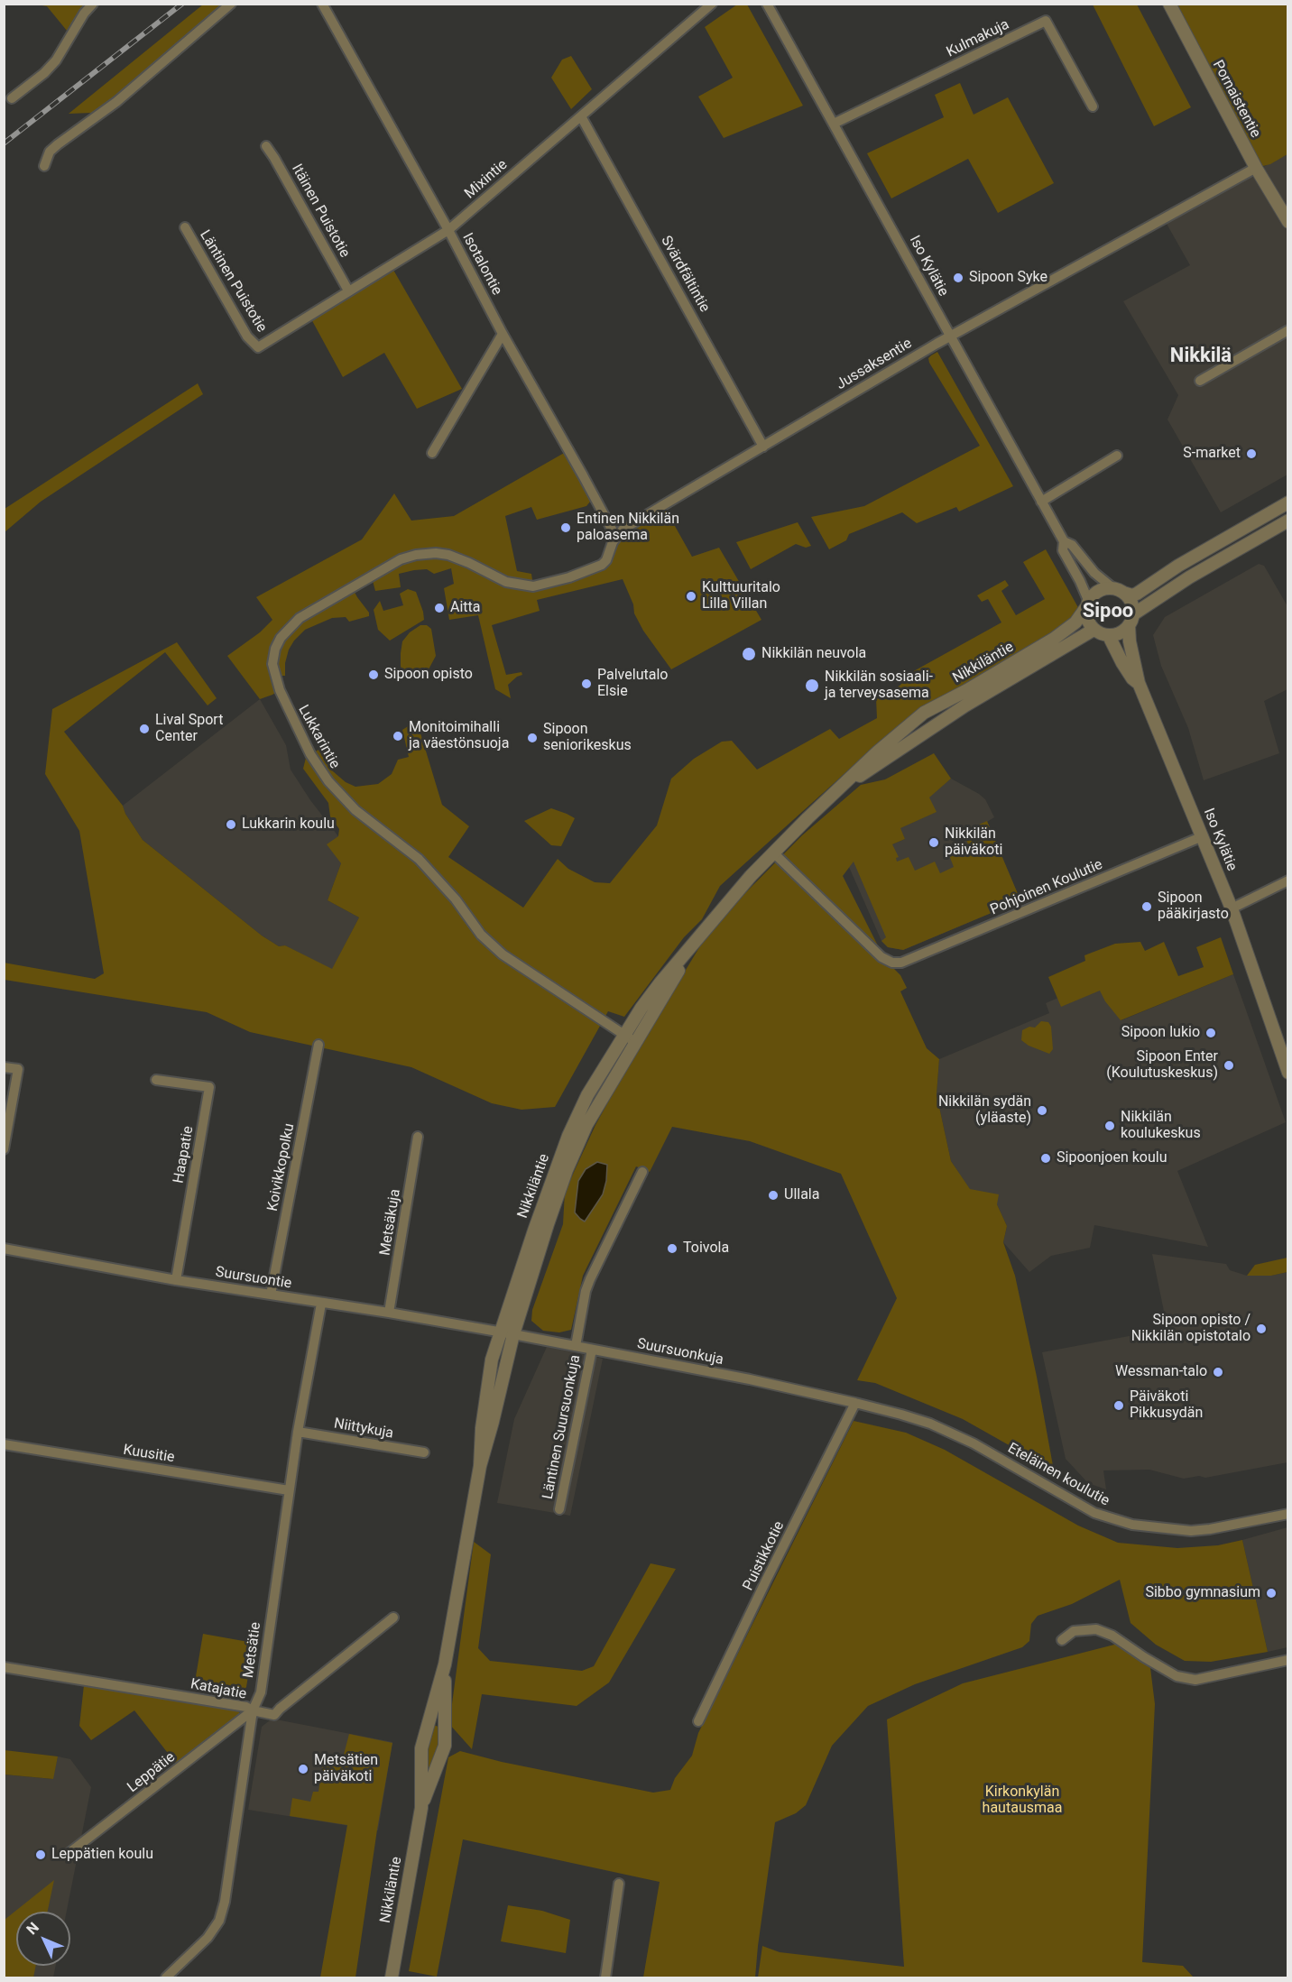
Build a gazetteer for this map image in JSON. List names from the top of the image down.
{
  "streets": {
    "street": [
      "Kulmakuja",
      "Pornaistentie",
      "Mixintie",
      "Itäinen Puistotie",
      "Isotalontie",
      "Iso Kylätie",
      "Svärdfältintie",
      "Läntinen Puistotie",
      "Jussaksentie",
      "Nikkiläntie",
      "Lukkarintie",
      "Pohjoinen Koulutie",
      "Haapatie",
      "Koivikkopolku",
      "Metsäkuja",
      "Suursuontie",
      "Suursuonkuja",
      "Läntinen Suursuonkuja",
      "Niittykuja",
      "Kuusitie",
      "Eteläinen koulutie",
      "Puistikkotie",
      "Metsätie",
      "Katajatie",
      "Leppätie"
    ]
  },
  "crossings": [
    ["Kulmakuja", "Iso Kylätie"],
    ["Pornaistentie", "Jussaksentie"],
    ["Mixintie", "Itäinen Puistotie"],
    ["Mixintie", "Isotalontie"],
    ["Mixintie", "Svärdfältintie"],
    ["Mixintie", "Läntinen Puistotie"],
    ["Isotalontie", "Jussaksentie"],
    ["Iso Kylätie", "Jussaksentie"],
    ["Iso Kylätie", "Nikkiläntie"],
    ["Iso Kylätie", "Pohjoinen Koulutie"],
    ["Svärdfältintie", "Jussaksentie"],
    ["Jussaksentie", "Lukkarintie"],
    ["Nikkiläntie", "Lukkarintie"],
    ["Nikkiläntie", "Pohjoinen Koulutie"],
    ["Nikkiläntie", "Suursuontie"],
    ["Nikkiläntie", "Suursuonkuja"],
    ["Haapatie", "Suursuontie"],
    ["Koivikkopolku", "Suursuontie"],
    ["Metsäkuja", "Suursuontie"],
    ["Suursuontie", "Suursuonkuja"],
    ["Suursuontie", "Metsätie"],
    ["Suursuonkuja", "Läntinen Suursuonkuja"],
    ["Suursuonkuja", "Eteläinen koulutie"],
    ["Suursuonkuja", "Puistikkotie"],
    ["Niittykuja", "Metsätie"],
    ["Kuusitie", "Metsätie"],
    ["Eteläinen koulutie", "Puistikkotie"],
    ["Metsätie", "Katajatie"],
    ["Metsätie", "Leppätie"],
    ["Katajatie", "Leppätie"]
  ],
  "districts": ["Nikkilä", "Sipoo"],
  "parks": ["Kirkonkylän hautausmaa"],
  "places": [
    "Sipoon Syke",
    "S-market",
    "Entinen Nikkilän paloasema",
    "Kulttuuritalo Lilla Villan",
    "Aitta",
    "Nikkilän neuvola",
    "Sipoon opisto",
    "Palvelutalo Elsie",
    "Nikkilän sosiaali- ja terveysasema",
    "Lival Sport Center",
    "Monitoimihalli ja väestönsuoja",
    "Sipoon seniorikeskus",
    "Lukkarin koulu",
    "Nikkilän päiväkoti",
    "Sipoon pääkirjasto",
    "Sipoon lukio",
    "Sipoon Enter (Koulutuskeskus)",
    "Nikkilän sydän (yläaste)",
    "Nikkilän koulukeskus",
    "Sipoonjoen koulu",
    "Ullala",
    "Toivola",
    "Sipoon opisto / Nikkilän opistotalo",
    "Wessman-talo",
    "Päiväkoti Pikkusydän",
    "Sibbo gymnasium",
    "Metsätien päiväkoti",
    "Leppätien koulu"
  ],
  "north": "top left"
}
